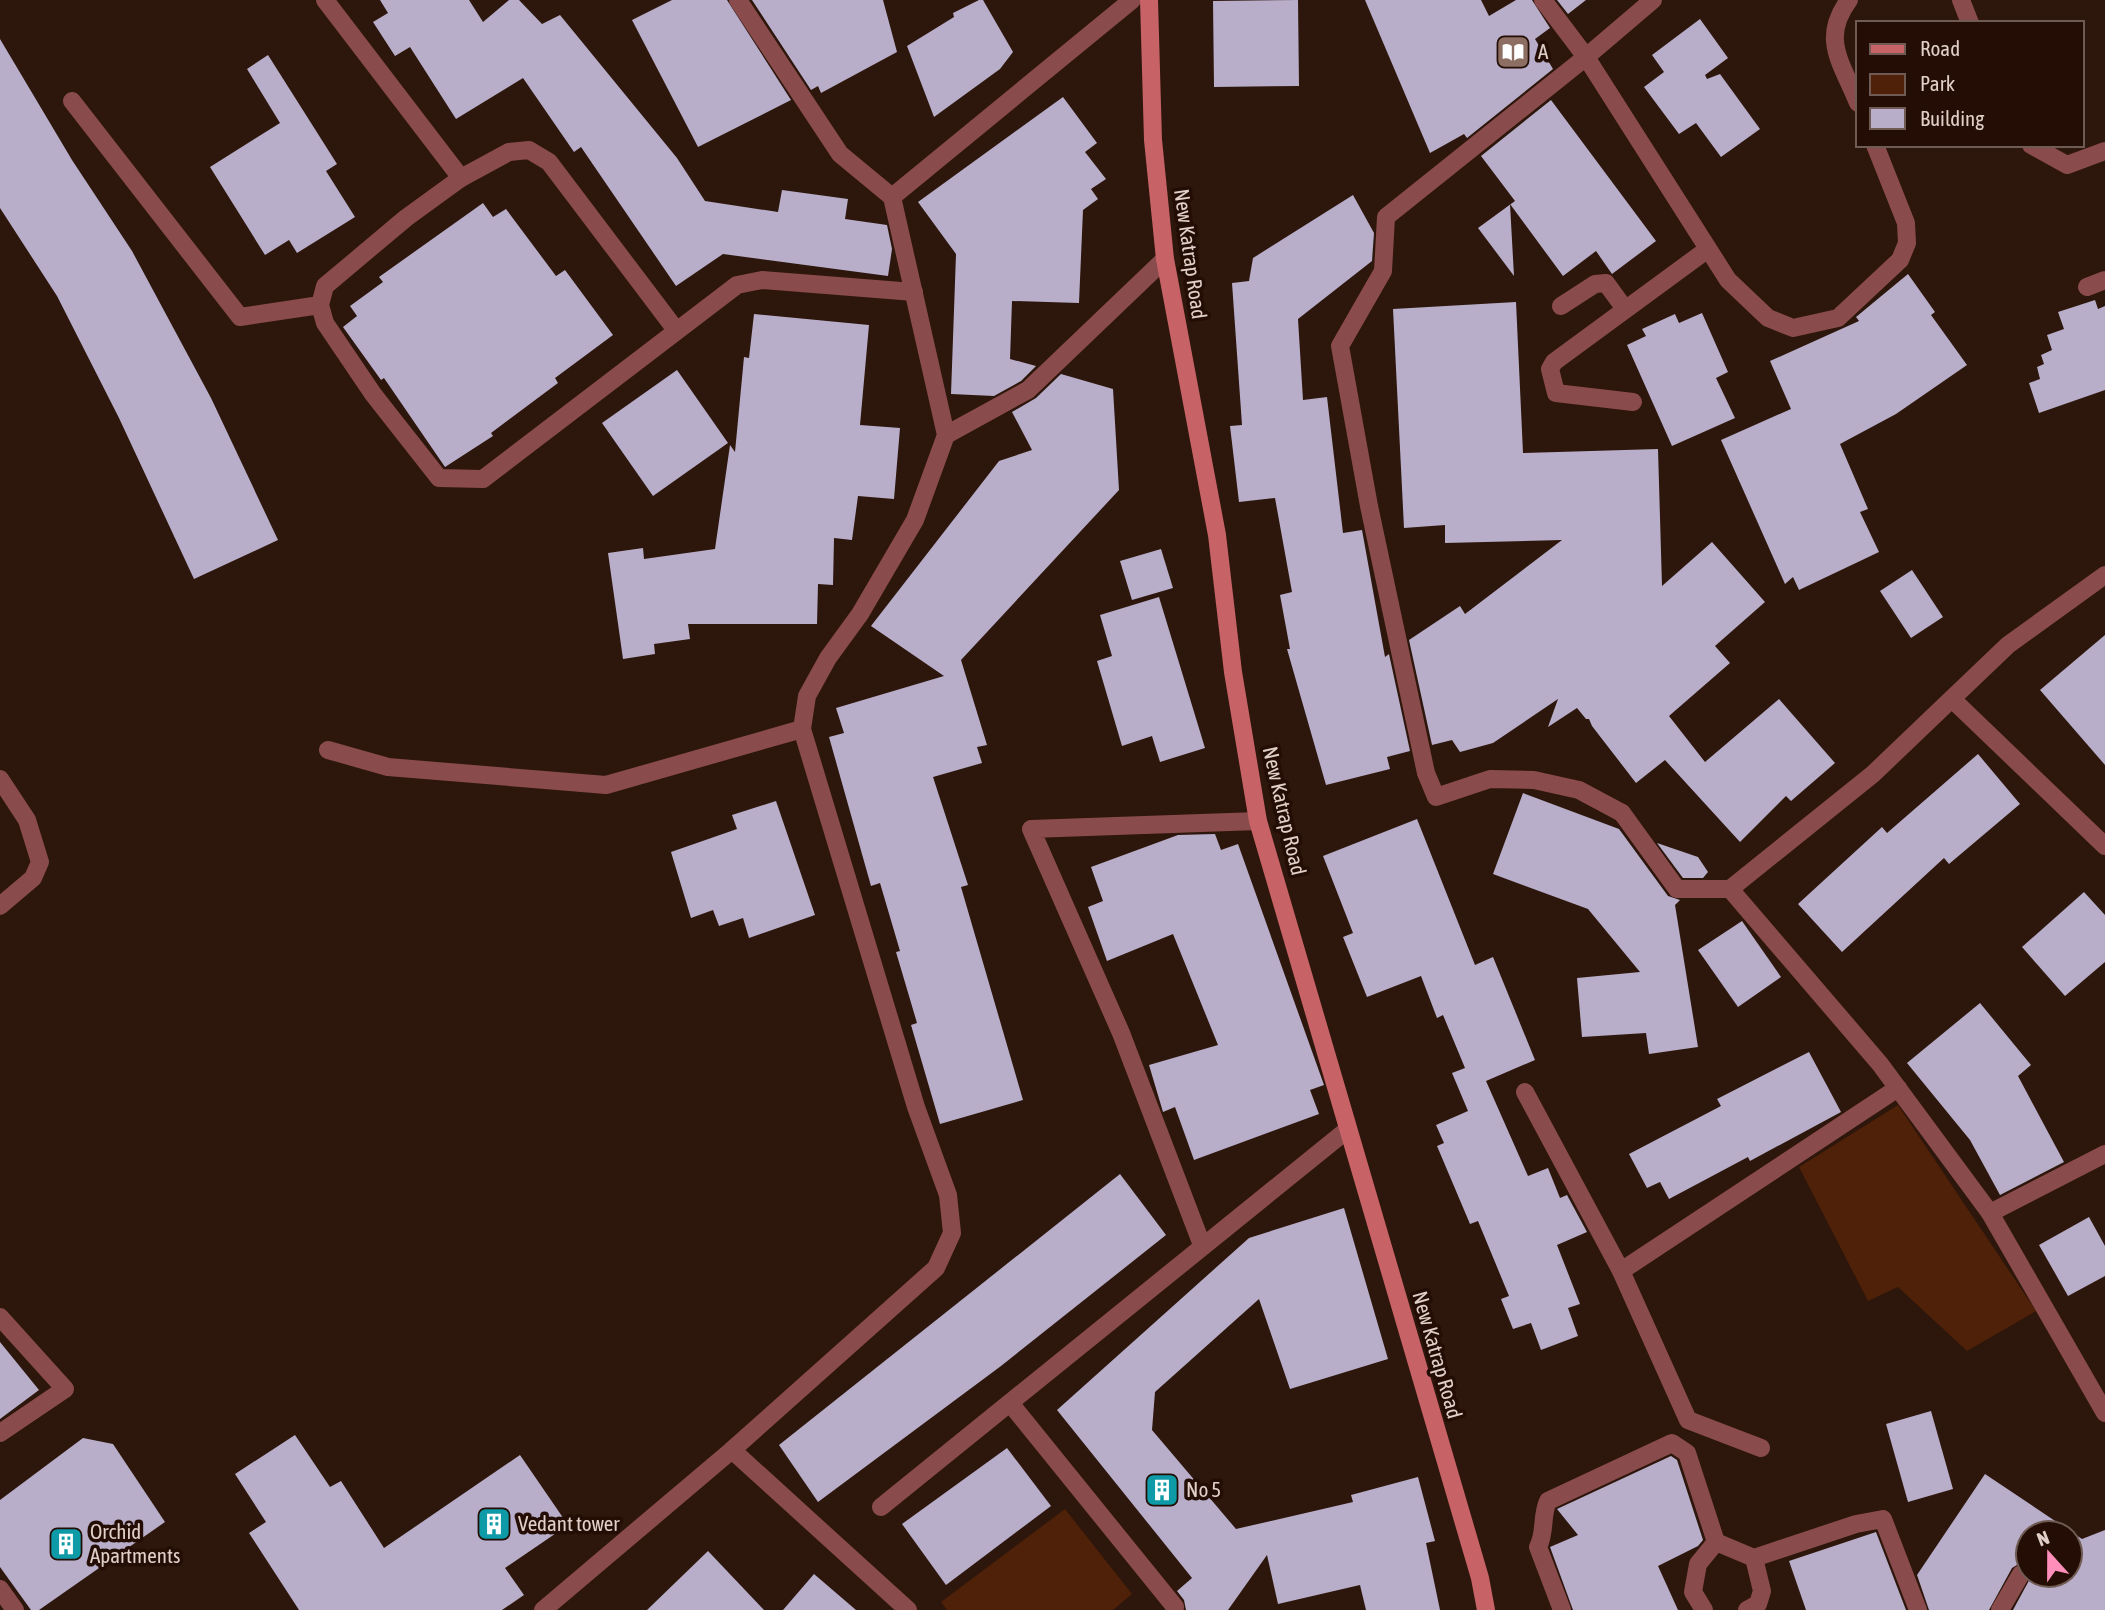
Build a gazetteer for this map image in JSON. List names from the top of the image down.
{
  "streets": {
    "street": ["New Katrap Road"]
  },
  "places": {
    "library": ["A"],
    "building": ["No 5", "Vedant tower", "Orchid Apartments"]
  },
  "legend": ["Road", "Park", "Building"],
  "north": "top"
}
